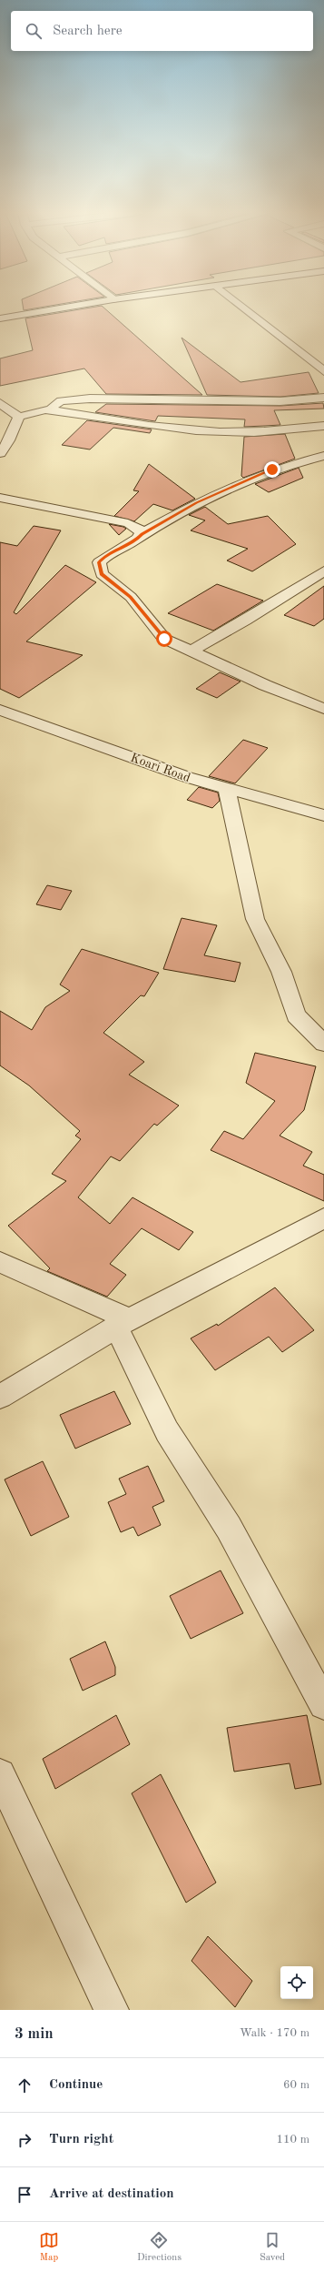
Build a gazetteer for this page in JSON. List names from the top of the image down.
{
  "streets": {
    "street": ["Koari Road"]
  },
  "page": {
    "search": "Search here",
    "heading": ["3 min", "Walk · 170 m"],
    "list": [
      ["Continue", "60 m"],
      ["Turn right", "110 m"],
      "Arrive at destination"
    ],
    "nav": ["Map", "Directions", "Saved"]
  }
}
